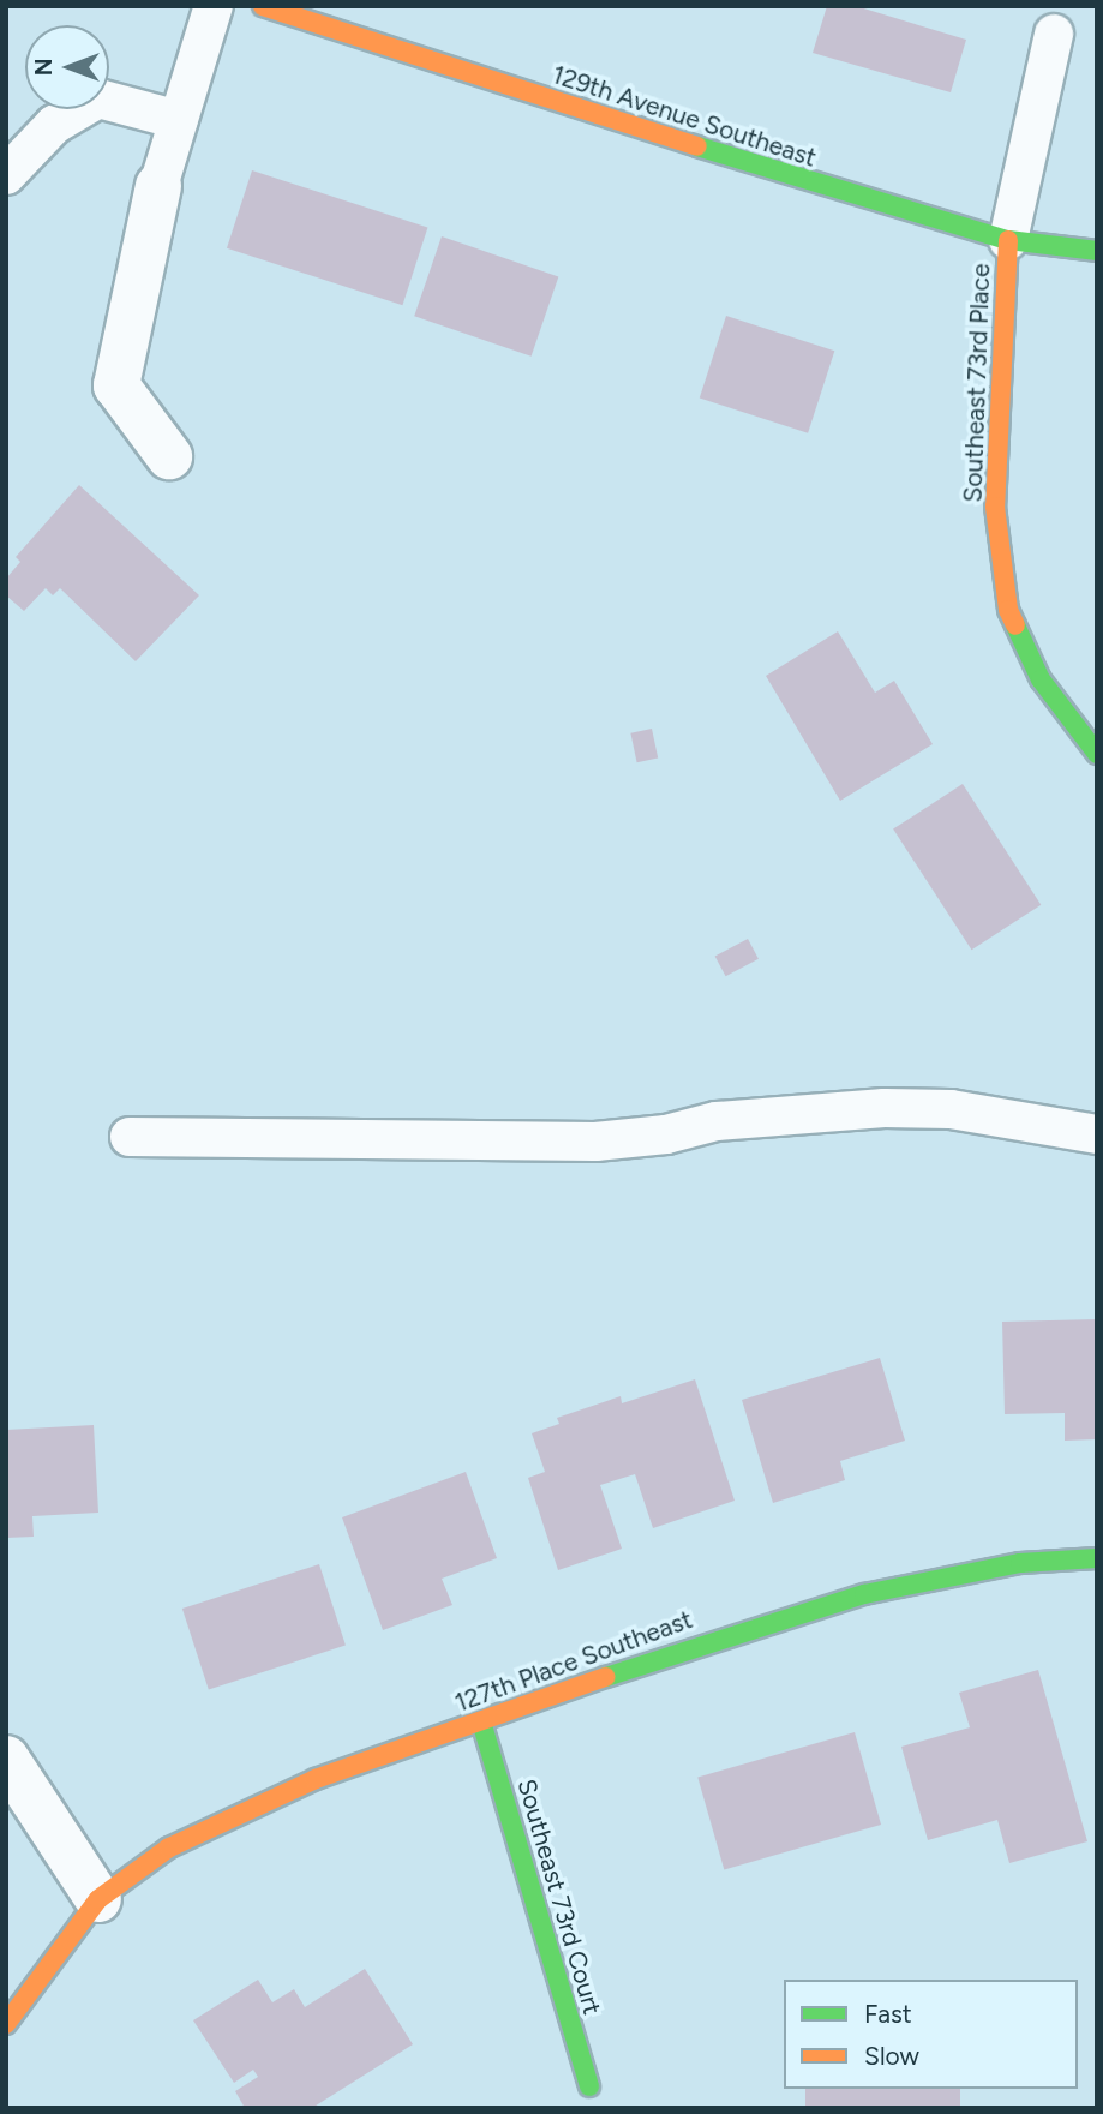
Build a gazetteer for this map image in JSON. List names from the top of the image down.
{
  "streets": {
    "street": [
      "129th Avenue Southeast",
      "Southeast 73rd Place",
      "127th Place Southeast",
      "Southeast 73rd Court"
    ]
  },
  "crossings": [
    ["129th Avenue Southeast", "Southeast 73rd Place"],
    ["127th Place Southeast", "Southeast 73rd Court"]
  ],
  "legend": ["Fast", "Slow"],
  "north": "left"
}
